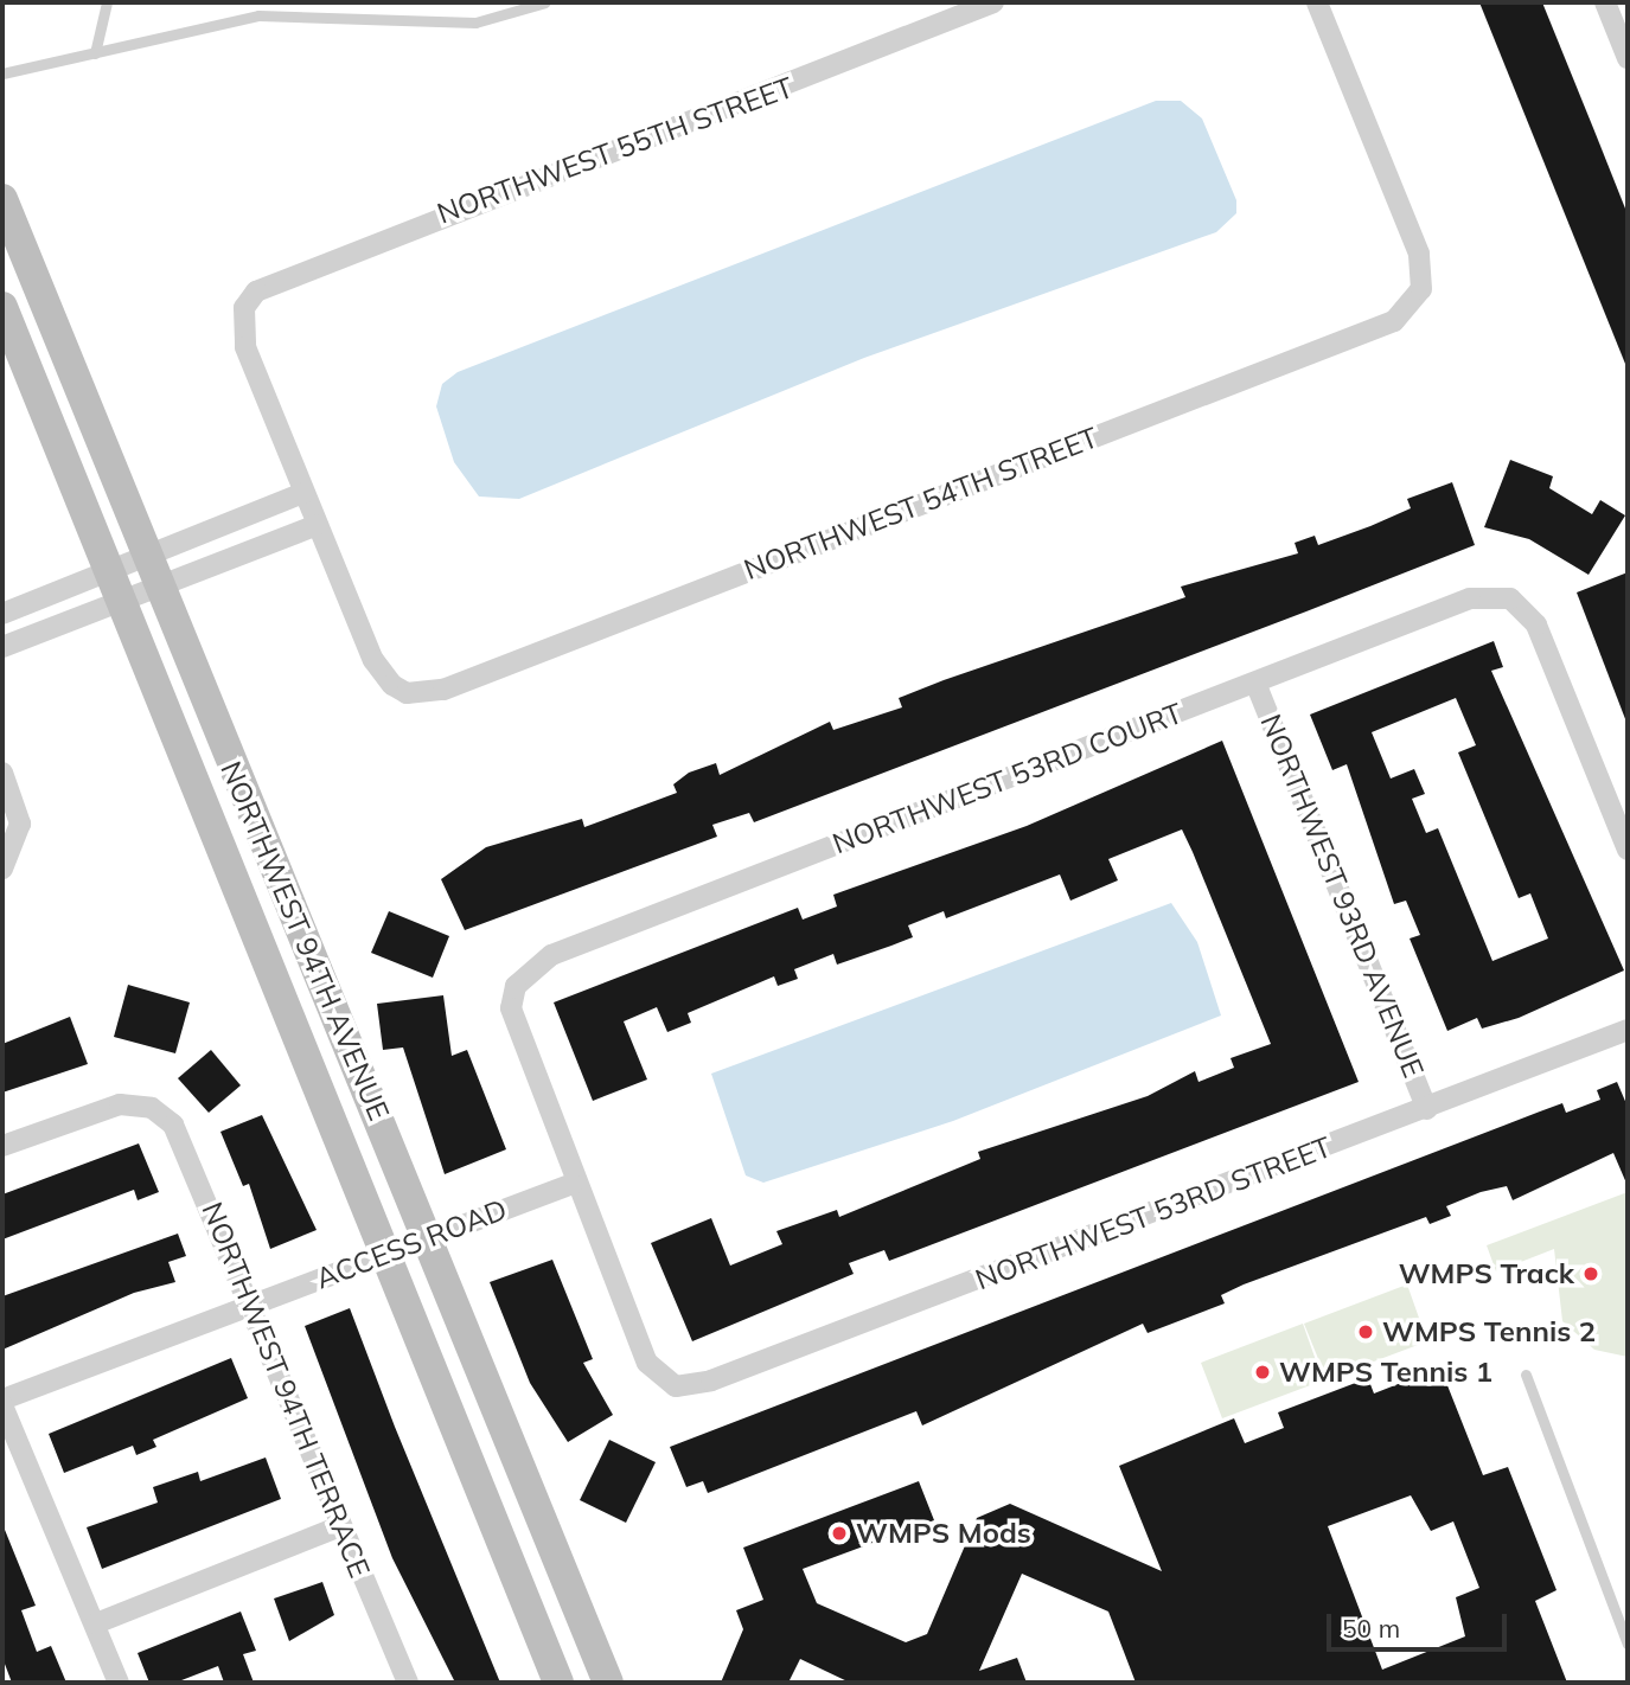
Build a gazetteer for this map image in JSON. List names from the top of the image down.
{
  "streets": {
    "street": [
      "NORTHWEST 55TH STREET",
      "NORTHWEST 54TH STREET",
      "NORTHWEST 53RD COURT",
      "NORTHWEST 93RD AVENUE",
      "NORTHWEST 94TH AVENUE",
      "NORTHWEST 53RD STREET",
      "ACCESS ROAD",
      "NORTHWEST 94TH TERRACE"
    ]
  },
  "crossings": [
    ["NORTHWEST 53RD COURT", "NORTHWEST 93RD AVENUE"],
    ["NORTHWEST 53RD COURT", "NORTHWEST 53RD STREET"],
    ["NORTHWEST 53RD COURT", "ACCESS ROAD"],
    ["NORTHWEST 93RD AVENUE", "NORTHWEST 53RD STREET"],
    ["NORTHWEST 94TH AVENUE", "ACCESS ROAD"],
    ["NORTHWEST 53RD STREET", "ACCESS ROAD"],
    ["ACCESS ROAD", "NORTHWEST 94TH TERRACE"]
  ],
  "places": [
    "WMPS Track",
    "WMPS Tennis 2",
    "WMPS Tennis 1",
    "WMPS Mods"
  ],
  "scale_bar": "50 m"
}
